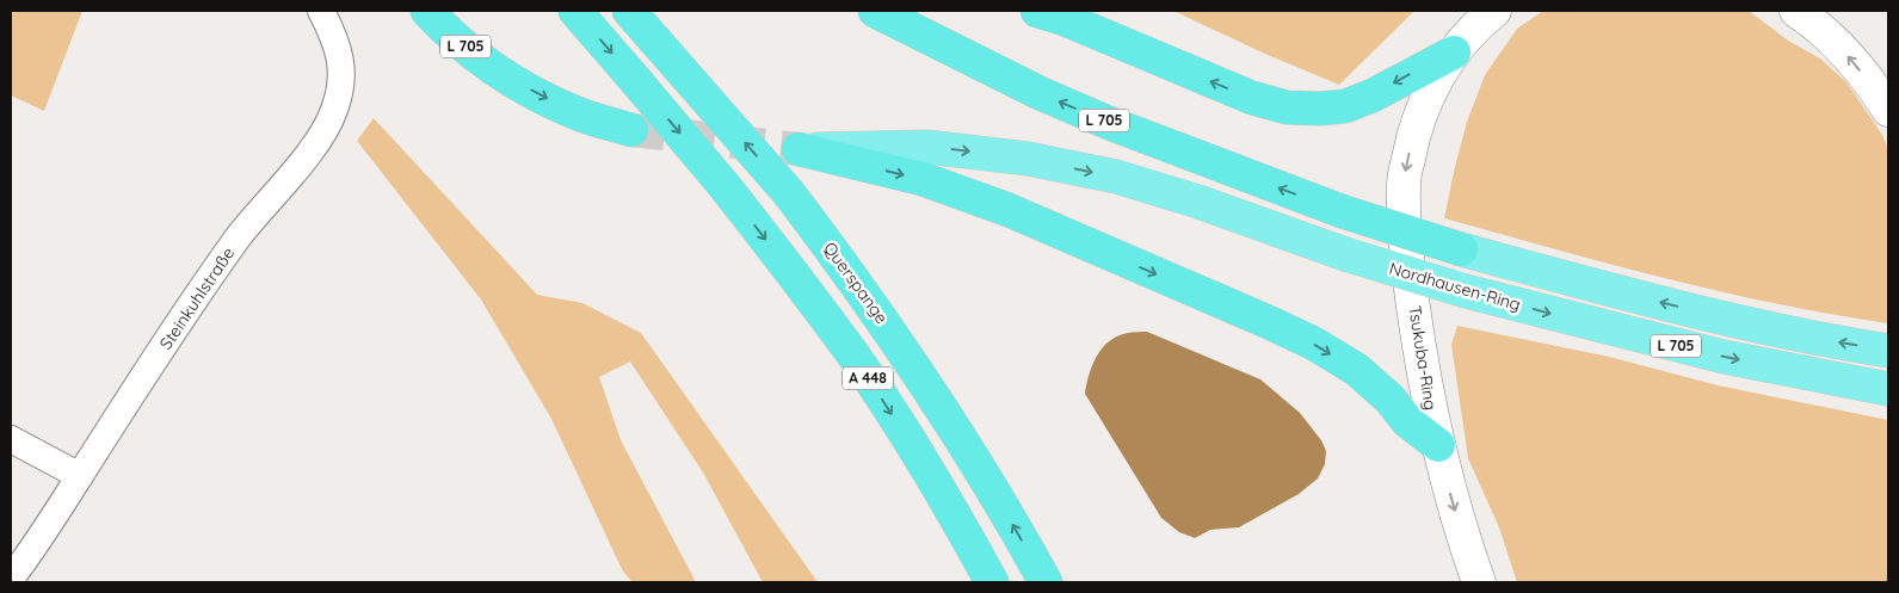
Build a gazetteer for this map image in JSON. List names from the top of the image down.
{
  "streets": {
    "highway": [
      "L 705",
      "Querspange",
      "Nordhausen-Ring",
      "A 448"
    ],
    "main road": ["Tsukuba-Ring"],
    "street": ["Steinkuhlstraße"]
  },
  "crossings": [
    ["Nordhausen-Ring", "Tsukuba-Ring"]
  ],
  "one_way": ["Tsukuba-Ring"]
}
